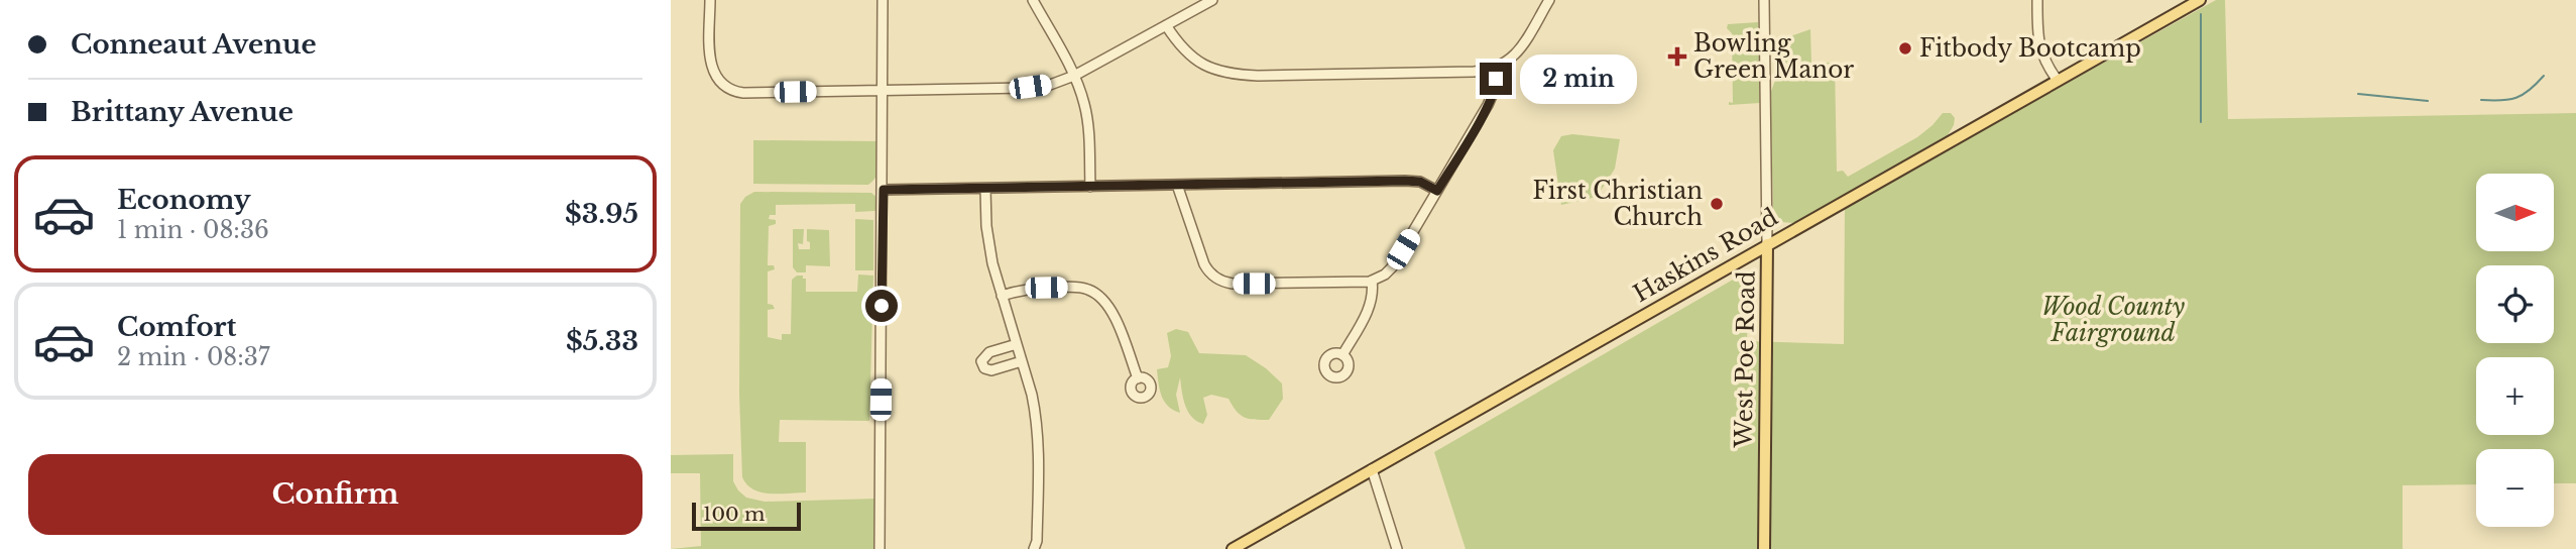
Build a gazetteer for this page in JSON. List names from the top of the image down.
{
  "streets": {
    "main road": ["Haskins Road", "West Poe Road"]
  },
  "crossings": [
    ["Haskins Road", "West Poe Road"]
  ],
  "parks": ["Wood County Fairground"],
  "places": {
    "other": ["Fitbody Bootcamp", "First Christian Church"],
    "health": ["Bowling Green Manor"]
  },
  "scale_bar": "100 m",
  "north": "right",
  "page": {
    "banner": ["Conneaut Avenue", "Brittany Avenue"],
    "bubble": "2 min",
    "list": [
      {
        "name": "Economy",
        "note": "1 min · 08:36",
        "value": "$3.95"
      },
      {
        "name": "Comfort",
        "note": "2 min · 08:37",
        "value": "$5.33"
      }
    ],
    "map_buttons": ["+", "−"],
    "buttons": "Confirm",
    "scale": "100 m"
  }
}
